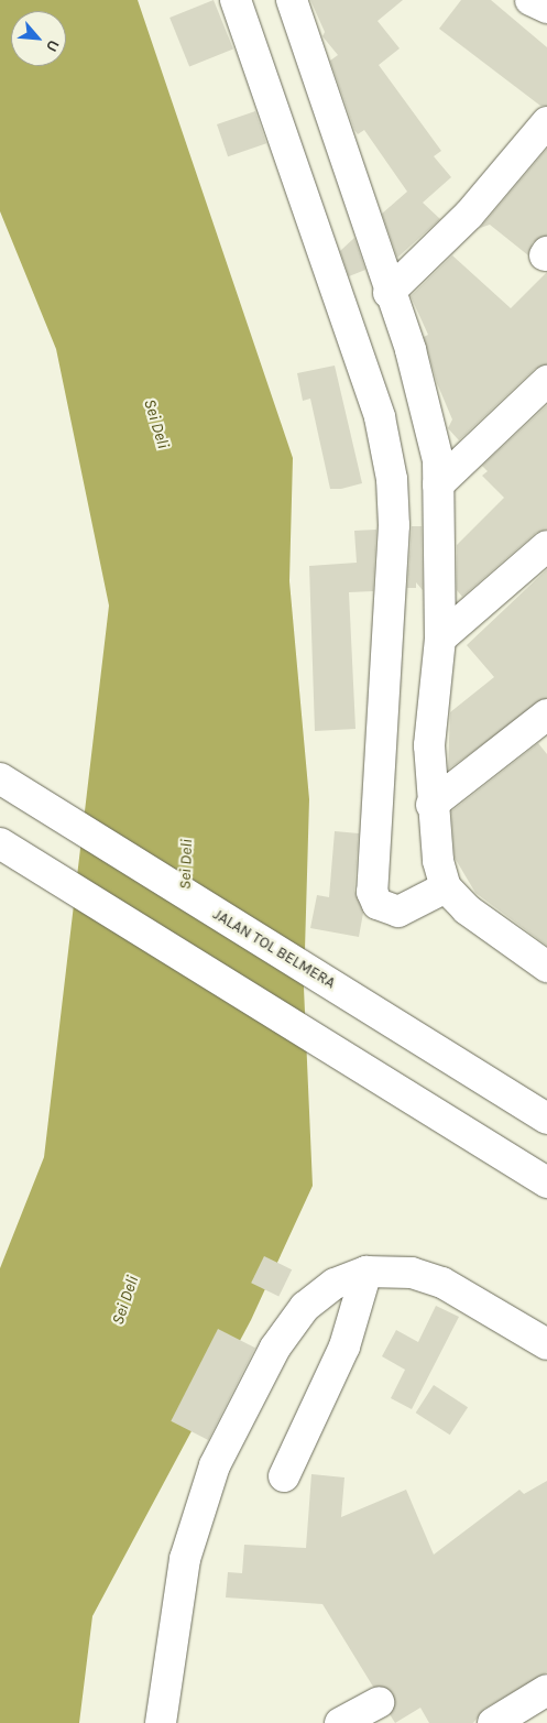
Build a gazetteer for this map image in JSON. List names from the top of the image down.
{
  "streets": {
    "main road": ["JALAN TOL BELMERA"]
  },
  "water": ["Sei Deli"],
  "north": "bottom right"
}
